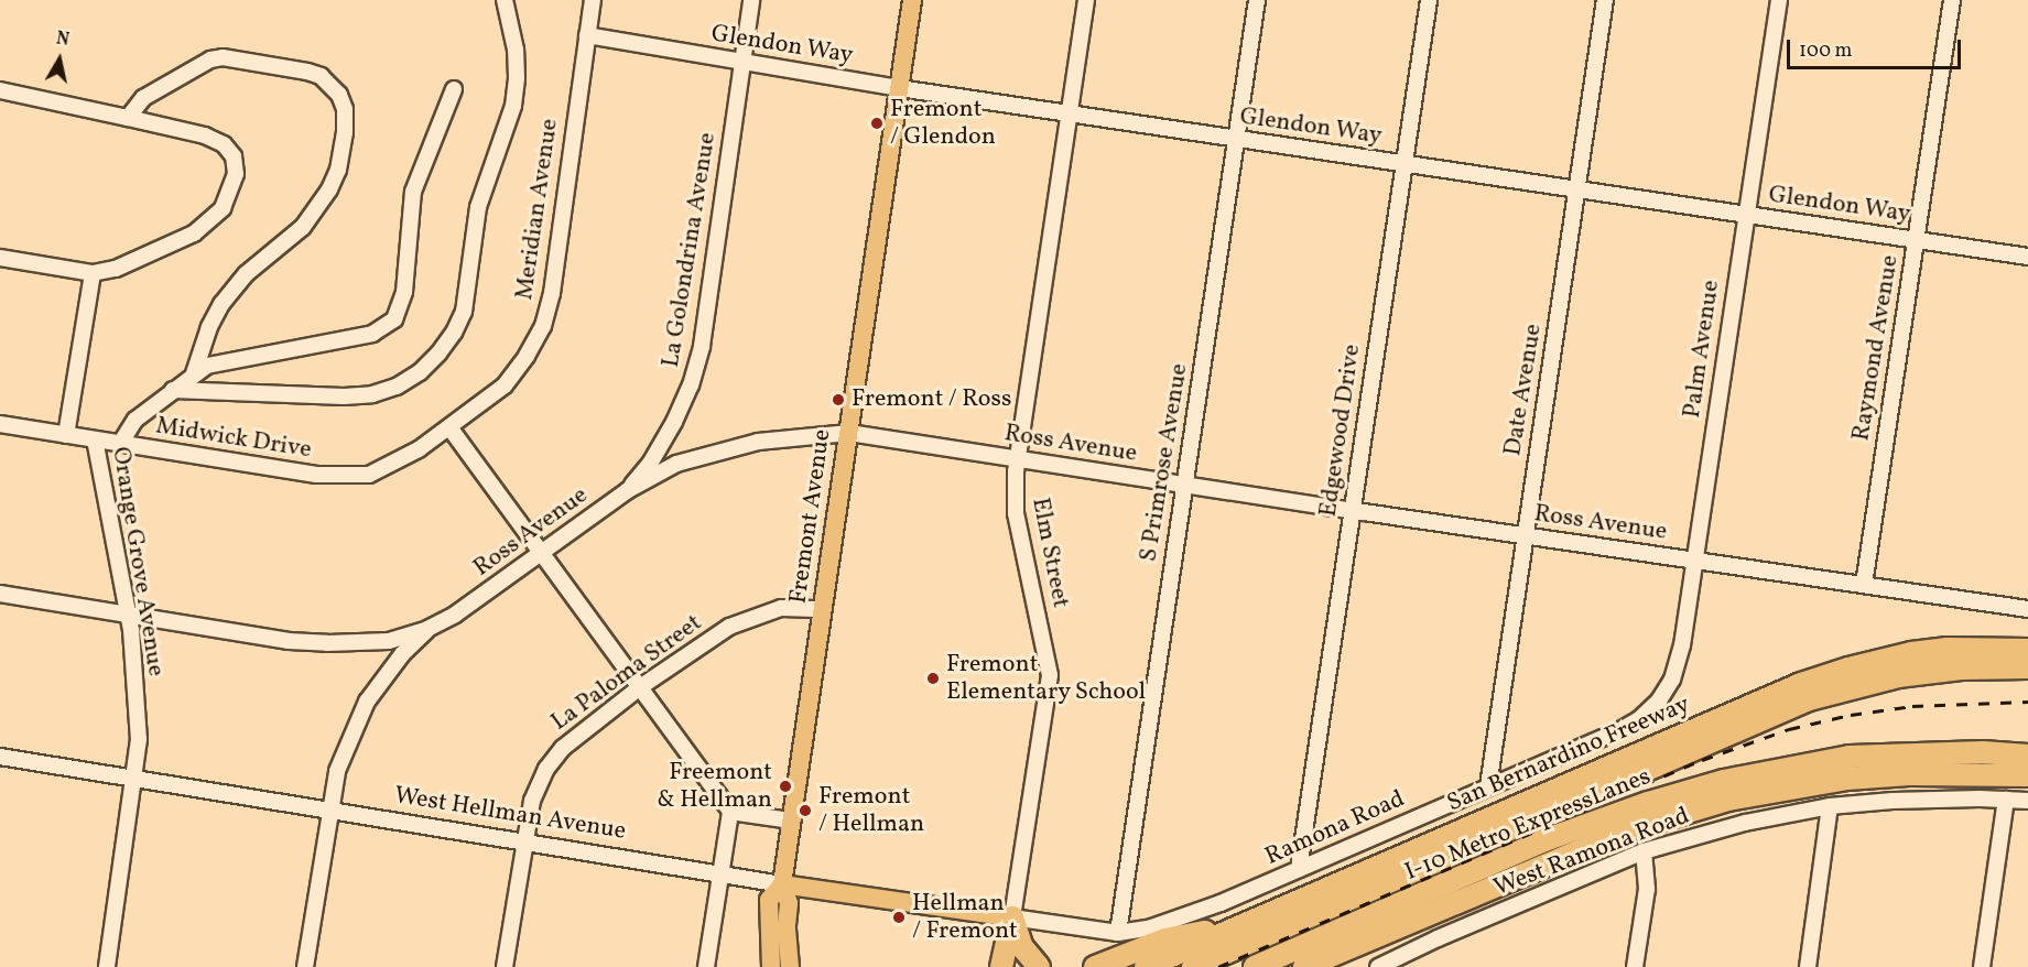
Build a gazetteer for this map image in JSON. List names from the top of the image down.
{
  "streets": {
    "highway": ["San Bernardino Freeway", "I-10 Metro ExpressLanes"],
    "main road": ["Fremont Avenue", "West Hellman Avenue"],
    "street": [
      "Glendon Way",
      "Meridian Avenue",
      "La Golondrina Avenue",
      "Raymond Avenue",
      "Palm Avenue",
      "Date Avenue",
      "Edgewood Drive",
      "Midwick Drive",
      "Ross Avenue",
      "S Primrose Avenue",
      "Elm Street",
      "Orange Grove Avenue",
      "La Paloma Street",
      "Ramona Road",
      "West Ramona Road"
    ]
  },
  "crossings": [
    ["Glendon Way", "Meridian Avenue"],
    ["Glendon Way", "La Golondrina Avenue"],
    ["Glendon Way", "Raymond Avenue"],
    ["Glendon Way", "Palm Avenue"],
    ["Glendon Way", "Date Avenue"],
    ["Glendon Way", "Edgewood Drive"],
    ["Glendon Way", "S Primrose Avenue"],
    ["Glendon Way", "Fremont Avenue"],
    ["Glendon Way", "Elm Street"],
    ["Meridian Avenue", "Midwick Drive"],
    ["La Golondrina Avenue", "Ross Avenue"],
    ["Raymond Avenue", "Ross Avenue"],
    ["Palm Avenue", "Ross Avenue"],
    ["Palm Avenue", "Ramona Road"],
    ["Date Avenue", "Ross Avenue"],
    ["Date Avenue", "Ramona Road"],
    ["Edgewood Drive", "Ross Avenue"],
    ["Edgewood Drive", "Ramona Road"],
    ["Midwick Drive", "Orange Grove Avenue"],
    ["Ross Avenue", "S Primrose Avenue"],
    ["Ross Avenue", "Fremont Avenue"],
    ["Ross Avenue", "Elm Street"],
    ["Ross Avenue", "Orange Grove Avenue"],
    ["S Primrose Avenue", "Ramona Road"],
    ["Fremont Avenue", "La Paloma Street"],
    ["Fremont Avenue", "West Hellman Avenue"],
    ["Elm Street", "West Hellman Avenue"],
    ["Elm Street", "Ramona Road"],
    ["Orange Grove Avenue", "West Hellman Avenue"],
    ["La Paloma Street", "West Hellman Avenue"],
    ["West Hellman Avenue", "Ramona Road"]
  ],
  "places": [
    "Fremont / Glendon",
    "Fremont / Ross",
    "Fremont Elementary School",
    "Freemont & Hellman",
    "Fremont / Hellman",
    "Hellman / Fremont"
  ],
  "scale_bar": "100 m",
  "north": "top"
}
